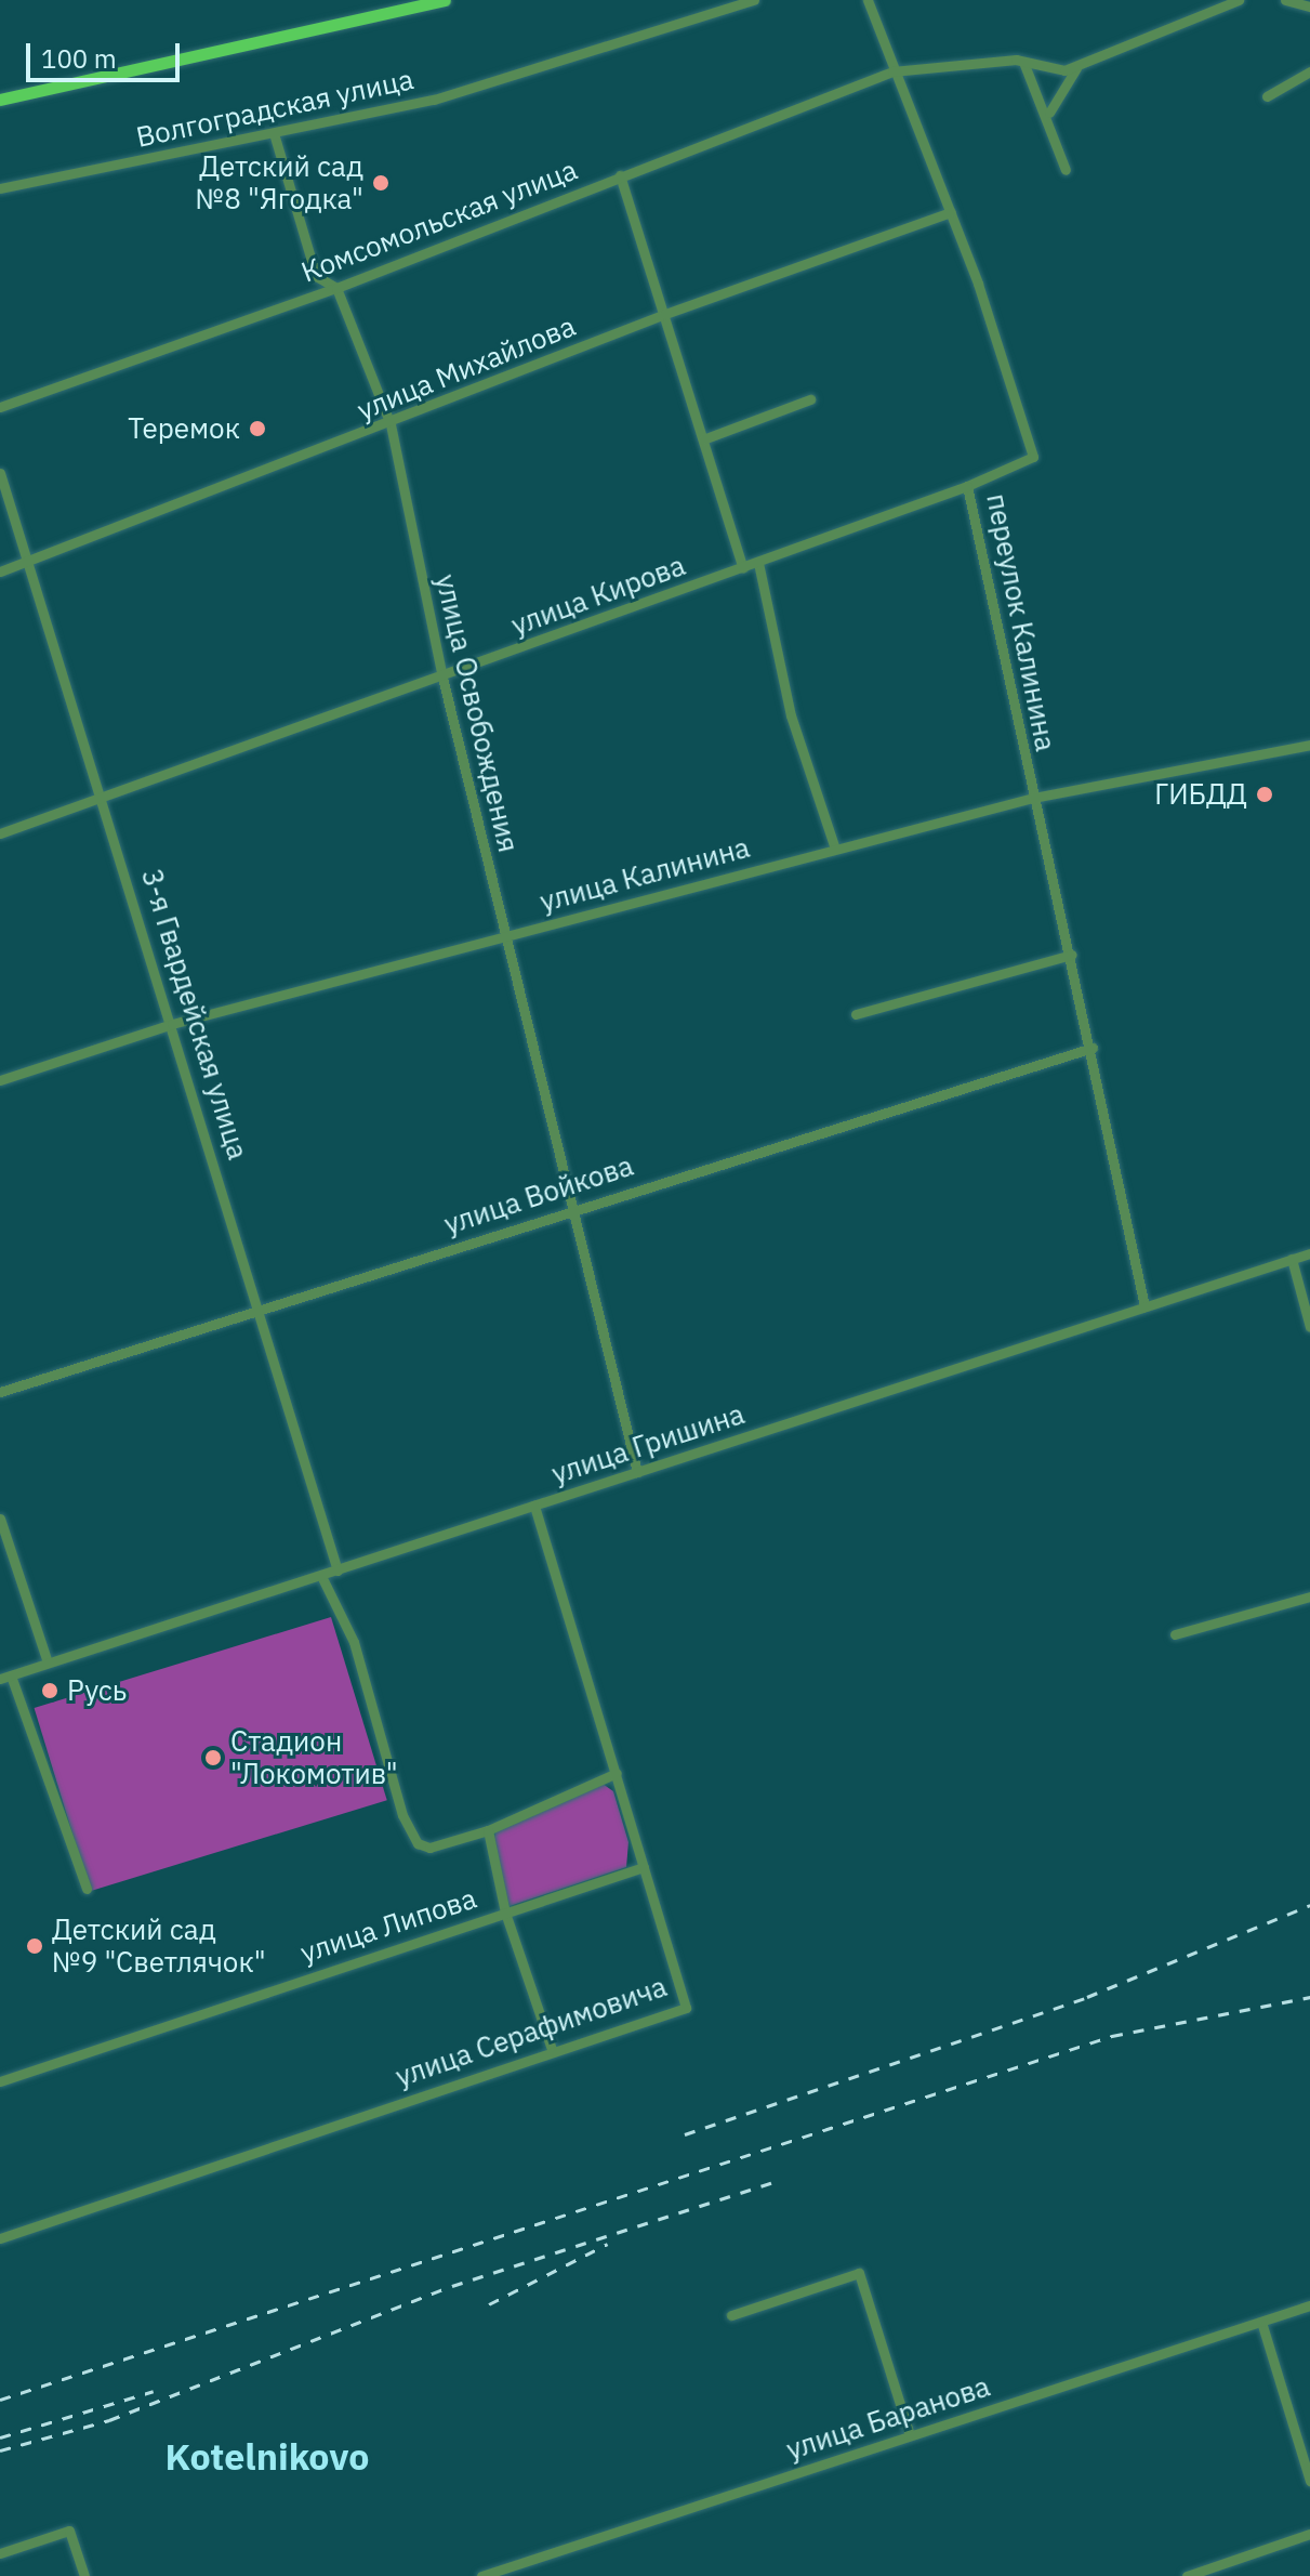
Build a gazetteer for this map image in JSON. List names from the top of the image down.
{
  "streets": {
    "street": [
      "Волгоградская улица",
      "Комсомольская улица",
      "улица Михайлова",
      "улица Кирова",
      "переулок Калинина",
      "улица Освобождения",
      "улица Калинина",
      "3-я Гвардейская улица",
      "улица Войкова",
      "улица Гришина",
      "улица Липова",
      "улица Серафимовича",
      "улица Баранова"
    ]
  },
  "crossings": [
    ["Волгоградская улица", "улица Освобождения"],
    ["Комсомольская улица", "переулок Калинина"],
    ["Комсомольская улица", "улица Освобождения"],
    ["улица Михайлова", "переулок Калинина"],
    ["улица Михайлова", "улица Освобождения"],
    ["улица Михайлова", "3-я Гвардейская улица"],
    ["улица Кирова", "переулок Калинина"],
    ["улица Кирова", "улица Освобождения"],
    ["улица Кирова", "3-я Гвардейская улица"],
    ["переулок Калинина", "улица Калинина"],
    ["переулок Калинина", "улица Войкова"],
    ["переулок Калинина", "улица Гришина"],
    ["улица Освобождения", "улица Калинина"],
    ["улица Освобождения", "улица Войкова"],
    ["улица Освобождения", "улица Гришина"],
    ["улица Калинина", "3-я Гвардейская улица"],
    ["3-я Гвардейская улица", "улица Войкова"],
    ["3-я Гвардейская улица", "улица Гришина"],
    ["улица Гришина", "улица Серафимовича"],
    ["улица Липова", "улица Серафимовича"]
  ],
  "districts": ["Kotelnikovo"],
  "places": [
    "Детский сад №8 \"Ягодка\"",
    "Теремок",
    "ГИБДД",
    "Русь",
    "Стадион \"Локомотив\"",
    "Детский сад №9 \"Светлячок\""
  ],
  "scale_bar": "100 m"
}
